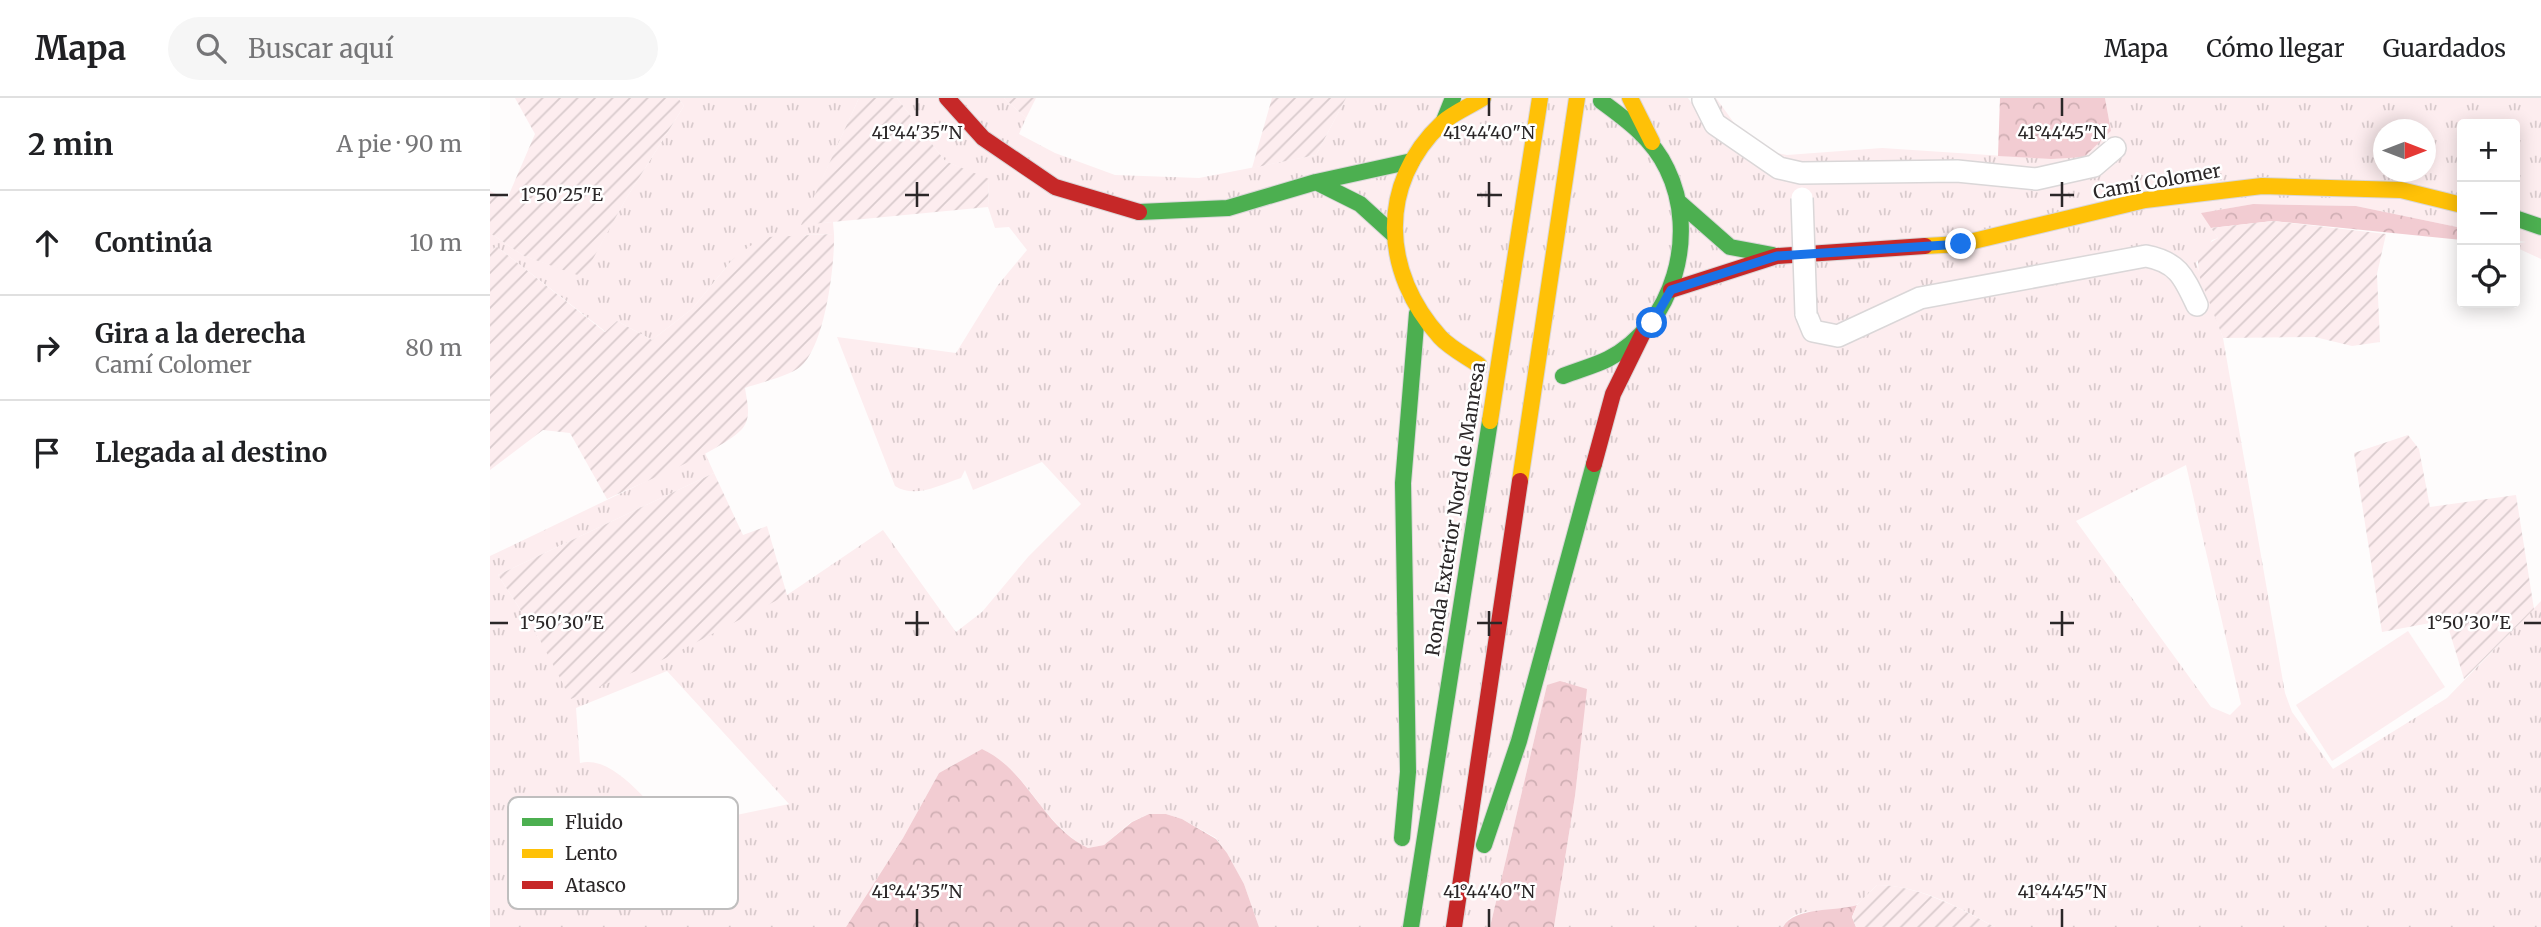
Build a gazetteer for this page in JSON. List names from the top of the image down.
{
  "streets": {
    "main road": ["Camí Colomer", "Ronda Exterior Nord de Manresa"]
  },
  "legend": ["Fluido", "Lento", "Atasco"],
  "north": "right",
  "page": {
    "header": "Mapa",
    "search": "Buscar aquí",
    "nav": ["Mapa", "Cómo llegar", "Guardados"],
    "heading": ["2 min", "A pie · 90 m"],
    "map_buttons": ["+", "−"],
    "list": [
      ["Continúa", "10 m"],
      ["Gira a la derecha", "Camí Colomer", "80 m"],
      "Llegada al destino"
    ]
  },
  "coordinates": [
    "41°44'35\"N",
    "41°44'40\"N",
    "41°44'45\"N",
    "1°50'25\"E",
    "1°50'30\"E"
  ]
}
